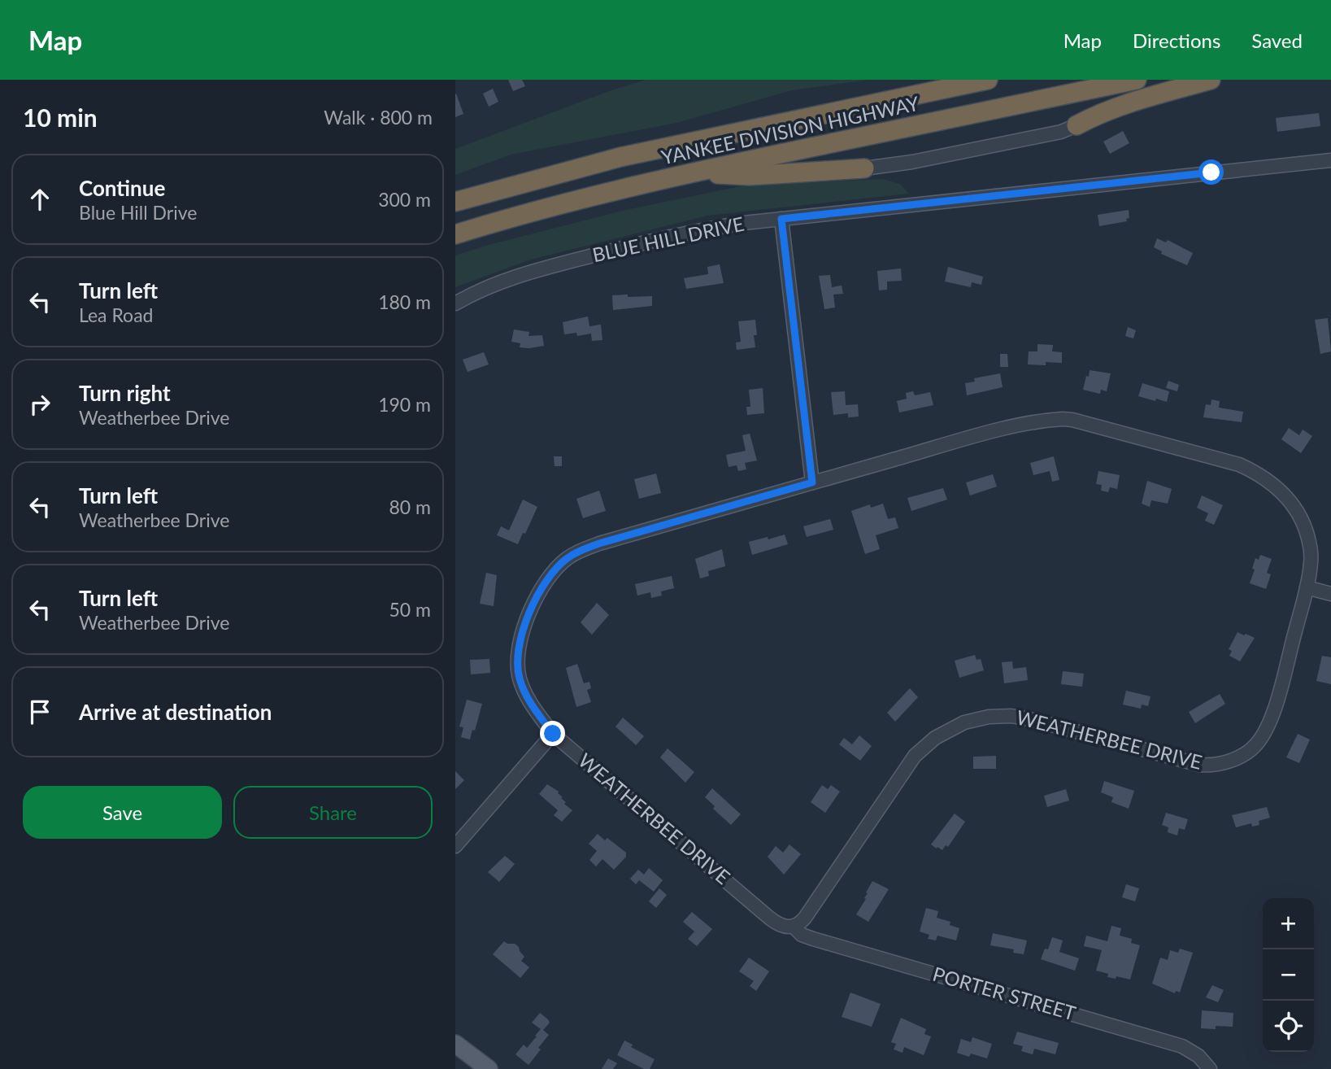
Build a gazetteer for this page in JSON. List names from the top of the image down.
{
  "streets": {
    "highway": ["YANKEE DIVISION HIGHWAY"],
    "street": ["BLUE HILL DRIVE", "WEATHERBEE DRIVE", "PORTER STREET"]
  },
  "crossings": [
    ["WEATHERBEE DRIVE", "PORTER STREET"]
  ],
  "page": {
    "header": "Map",
    "nav": ["Map", "Directions", "Saved"],
    "heading": ["10 min", "Walk · 800 m"],
    "list": [
      ["Continue", "Blue Hill Drive", "300 m"],
      ["Turn left", "Lea Road", "180 m"],
      ["Turn right", "Weatherbee Drive", "190 m"],
      ["Turn left", "Weatherbee Drive", "80 m"],
      ["Turn left", "Weatherbee Drive", "50 m"],
      "Arrive at destination"
    ],
    "buttons": ["Save", "Share"],
    "map_buttons": ["+", "−"]
  }
}
